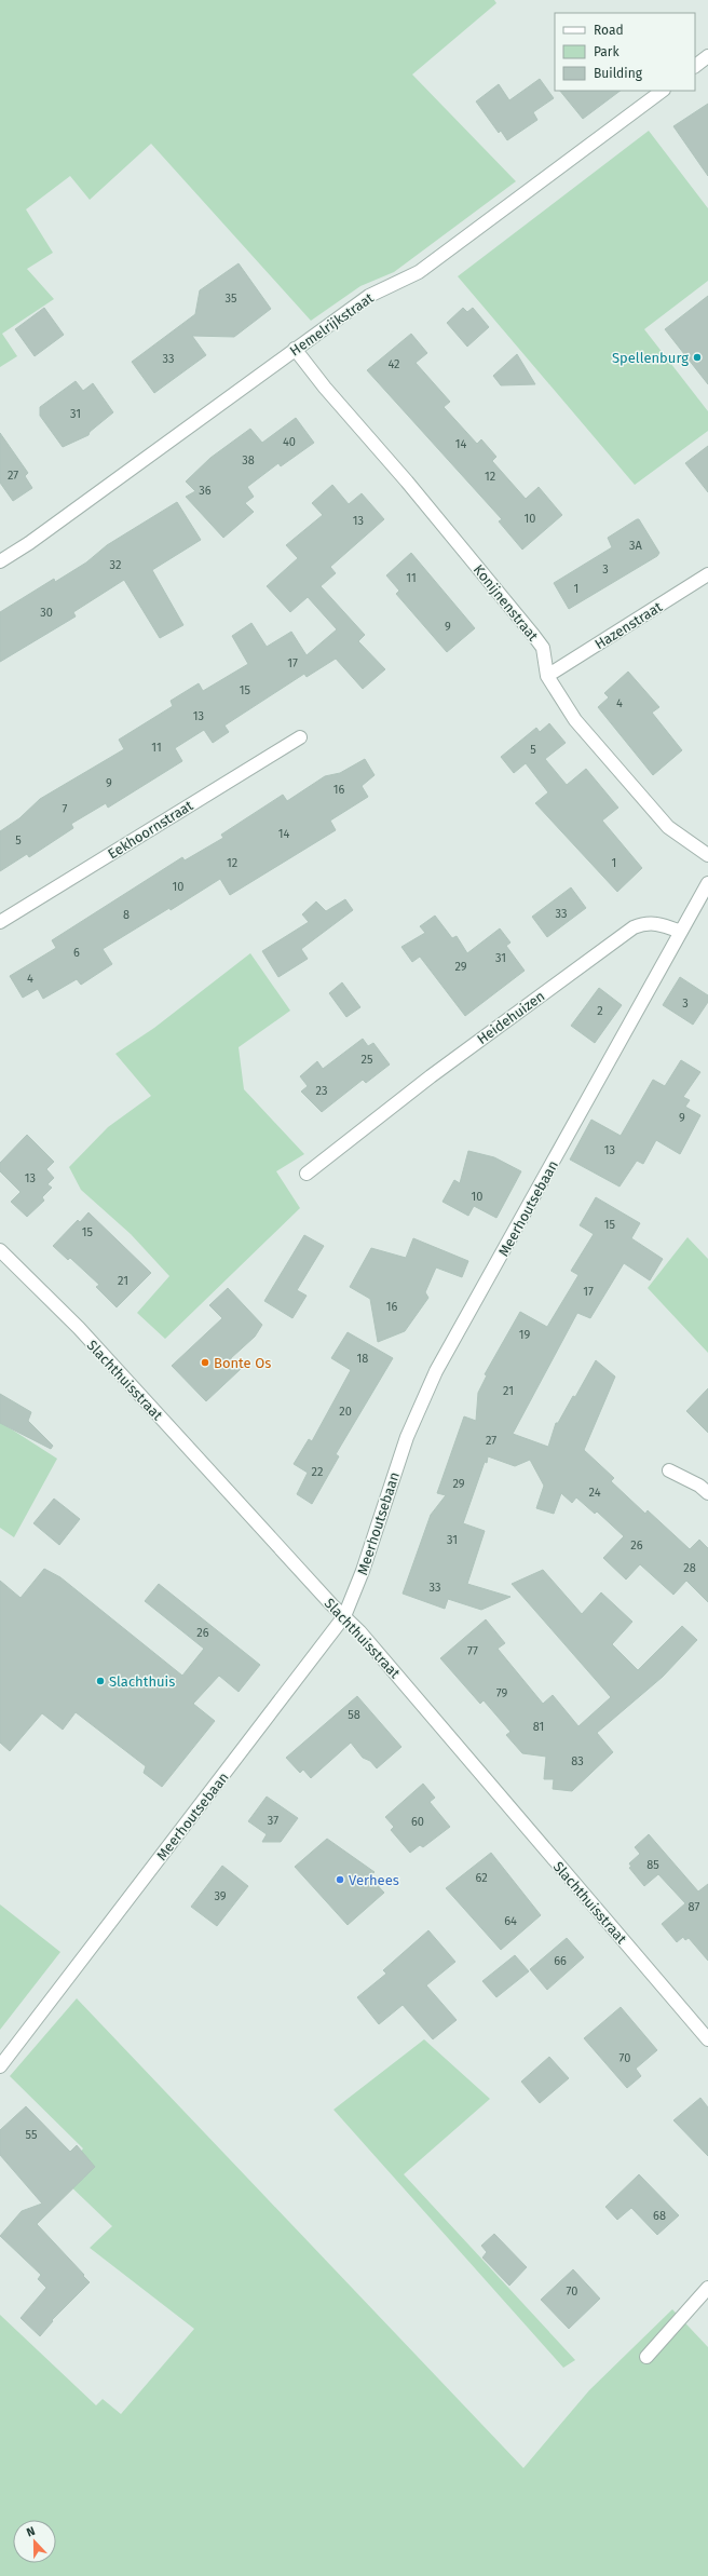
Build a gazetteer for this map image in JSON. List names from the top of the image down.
{
  "streets": {
    "street": [
      "Hemelrijkstraat",
      "Konijnenstraat",
      "Hazenstraat",
      "Eekhoornstraat",
      "Heidehuizen",
      "Meerhoutsebaan",
      "Slachthuisstraat"
    ]
  },
  "crossings": [
    ["Hemelrijkstraat", "Konijnenstraat"],
    ["Konijnenstraat", "Hazenstraat"],
    ["Heidehuizen", "Meerhoutsebaan"],
    ["Meerhoutsebaan", "Slachthuisstraat"]
  ],
  "places": [
    "Spellenburg",
    "Bonte Os",
    "Slachthuis",
    "Verhees"
  ],
  "house_numbers": [
    "35",
    "33",
    "42",
    "31",
    "40",
    "14",
    "38",
    "27",
    "12",
    "36",
    "10",
    "13",
    "3A",
    "32",
    "3",
    "11",
    "1",
    "30",
    "9",
    "17",
    "15",
    "4",
    "13",
    "11",
    "5",
    "9",
    "16",
    "7",
    "14",
    "5",
    "12",
    "1",
    "10",
    "33",
    "8",
    "6",
    "31",
    "29",
    "4",
    "3",
    "2",
    "25",
    "23",
    "9",
    "13",
    "13",
    "10",
    "15",
    "15",
    "21",
    "17",
    "16",
    "19",
    "18",
    "21",
    "20",
    "27",
    "22",
    "29",
    "24",
    "31",
    "26",
    "28",
    "33",
    "26",
    "77",
    "79",
    "58",
    "81",
    "83",
    "37",
    "60",
    "85",
    "62",
    "39",
    "87",
    "64",
    "66",
    "70",
    "55",
    "68",
    "70"
  ],
  "legend": ["Road", "Park", "Building"],
  "north": "top"
}
